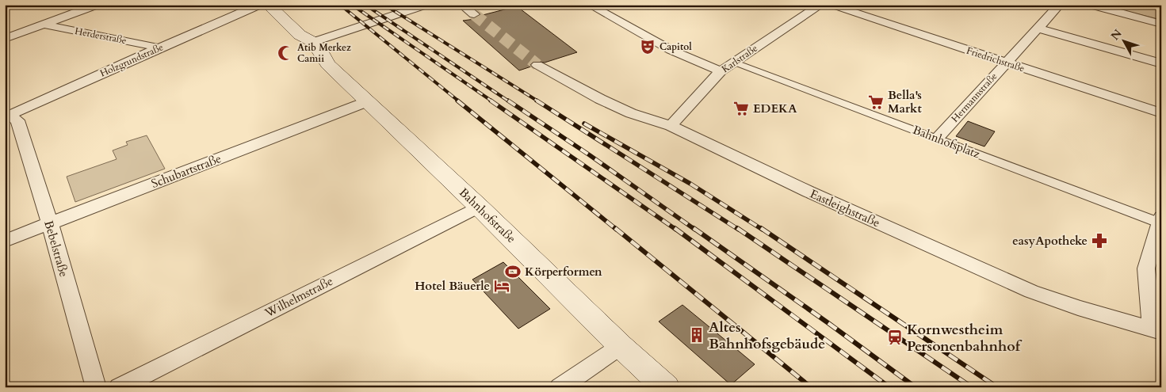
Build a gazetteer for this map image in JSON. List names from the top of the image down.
{
  "streets": {
    "main road": ["Bahnhofstraße"],
    "street": [
      "Herderstraße",
      "Karlstraße",
      "Friedrichstraße",
      "Holzgrundstraße",
      "Hermannstraße",
      "Bahnhofsplatz",
      "Schubartstraße",
      "Eastleighstraße",
      "Bebelstraße",
      "Wilhelmstraße"
    ]
  },
  "crossings": [
    ["Herderstraße", "Holzgrundstraße"],
    ["Karlstraße", "Bahnhofsplatz"],
    ["Karlstraße", "Eastleighstraße"],
    ["Friedrichstraße", "Hermannstraße"],
    ["Holzgrundstraße", "Bebelstraße"],
    ["Hermannstraße", "Bahnhofsplatz"],
    ["Schubartstraße", "Bahnhofstraße"],
    ["Schubartstraße", "Bebelstraße"],
    ["Bahnhofstraße", "Wilhelmstraße"]
  ],
  "places": {
    "theatre": ["Capitol"],
    "mosque": ["Atib Merkez Camii"],
    "supermarket": ["Bella's Markt", "EDEKA"],
    "pharmacy": ["easyApotheke"],
    "sports": ["Körperformen"],
    "hotel": ["Hotel Bäuerle"],
    "building": ["Altes Bahnhofsgebäude"],
    "station": ["Kornwestheim Personenbahnhof"]
  },
  "north": "top left"
}
